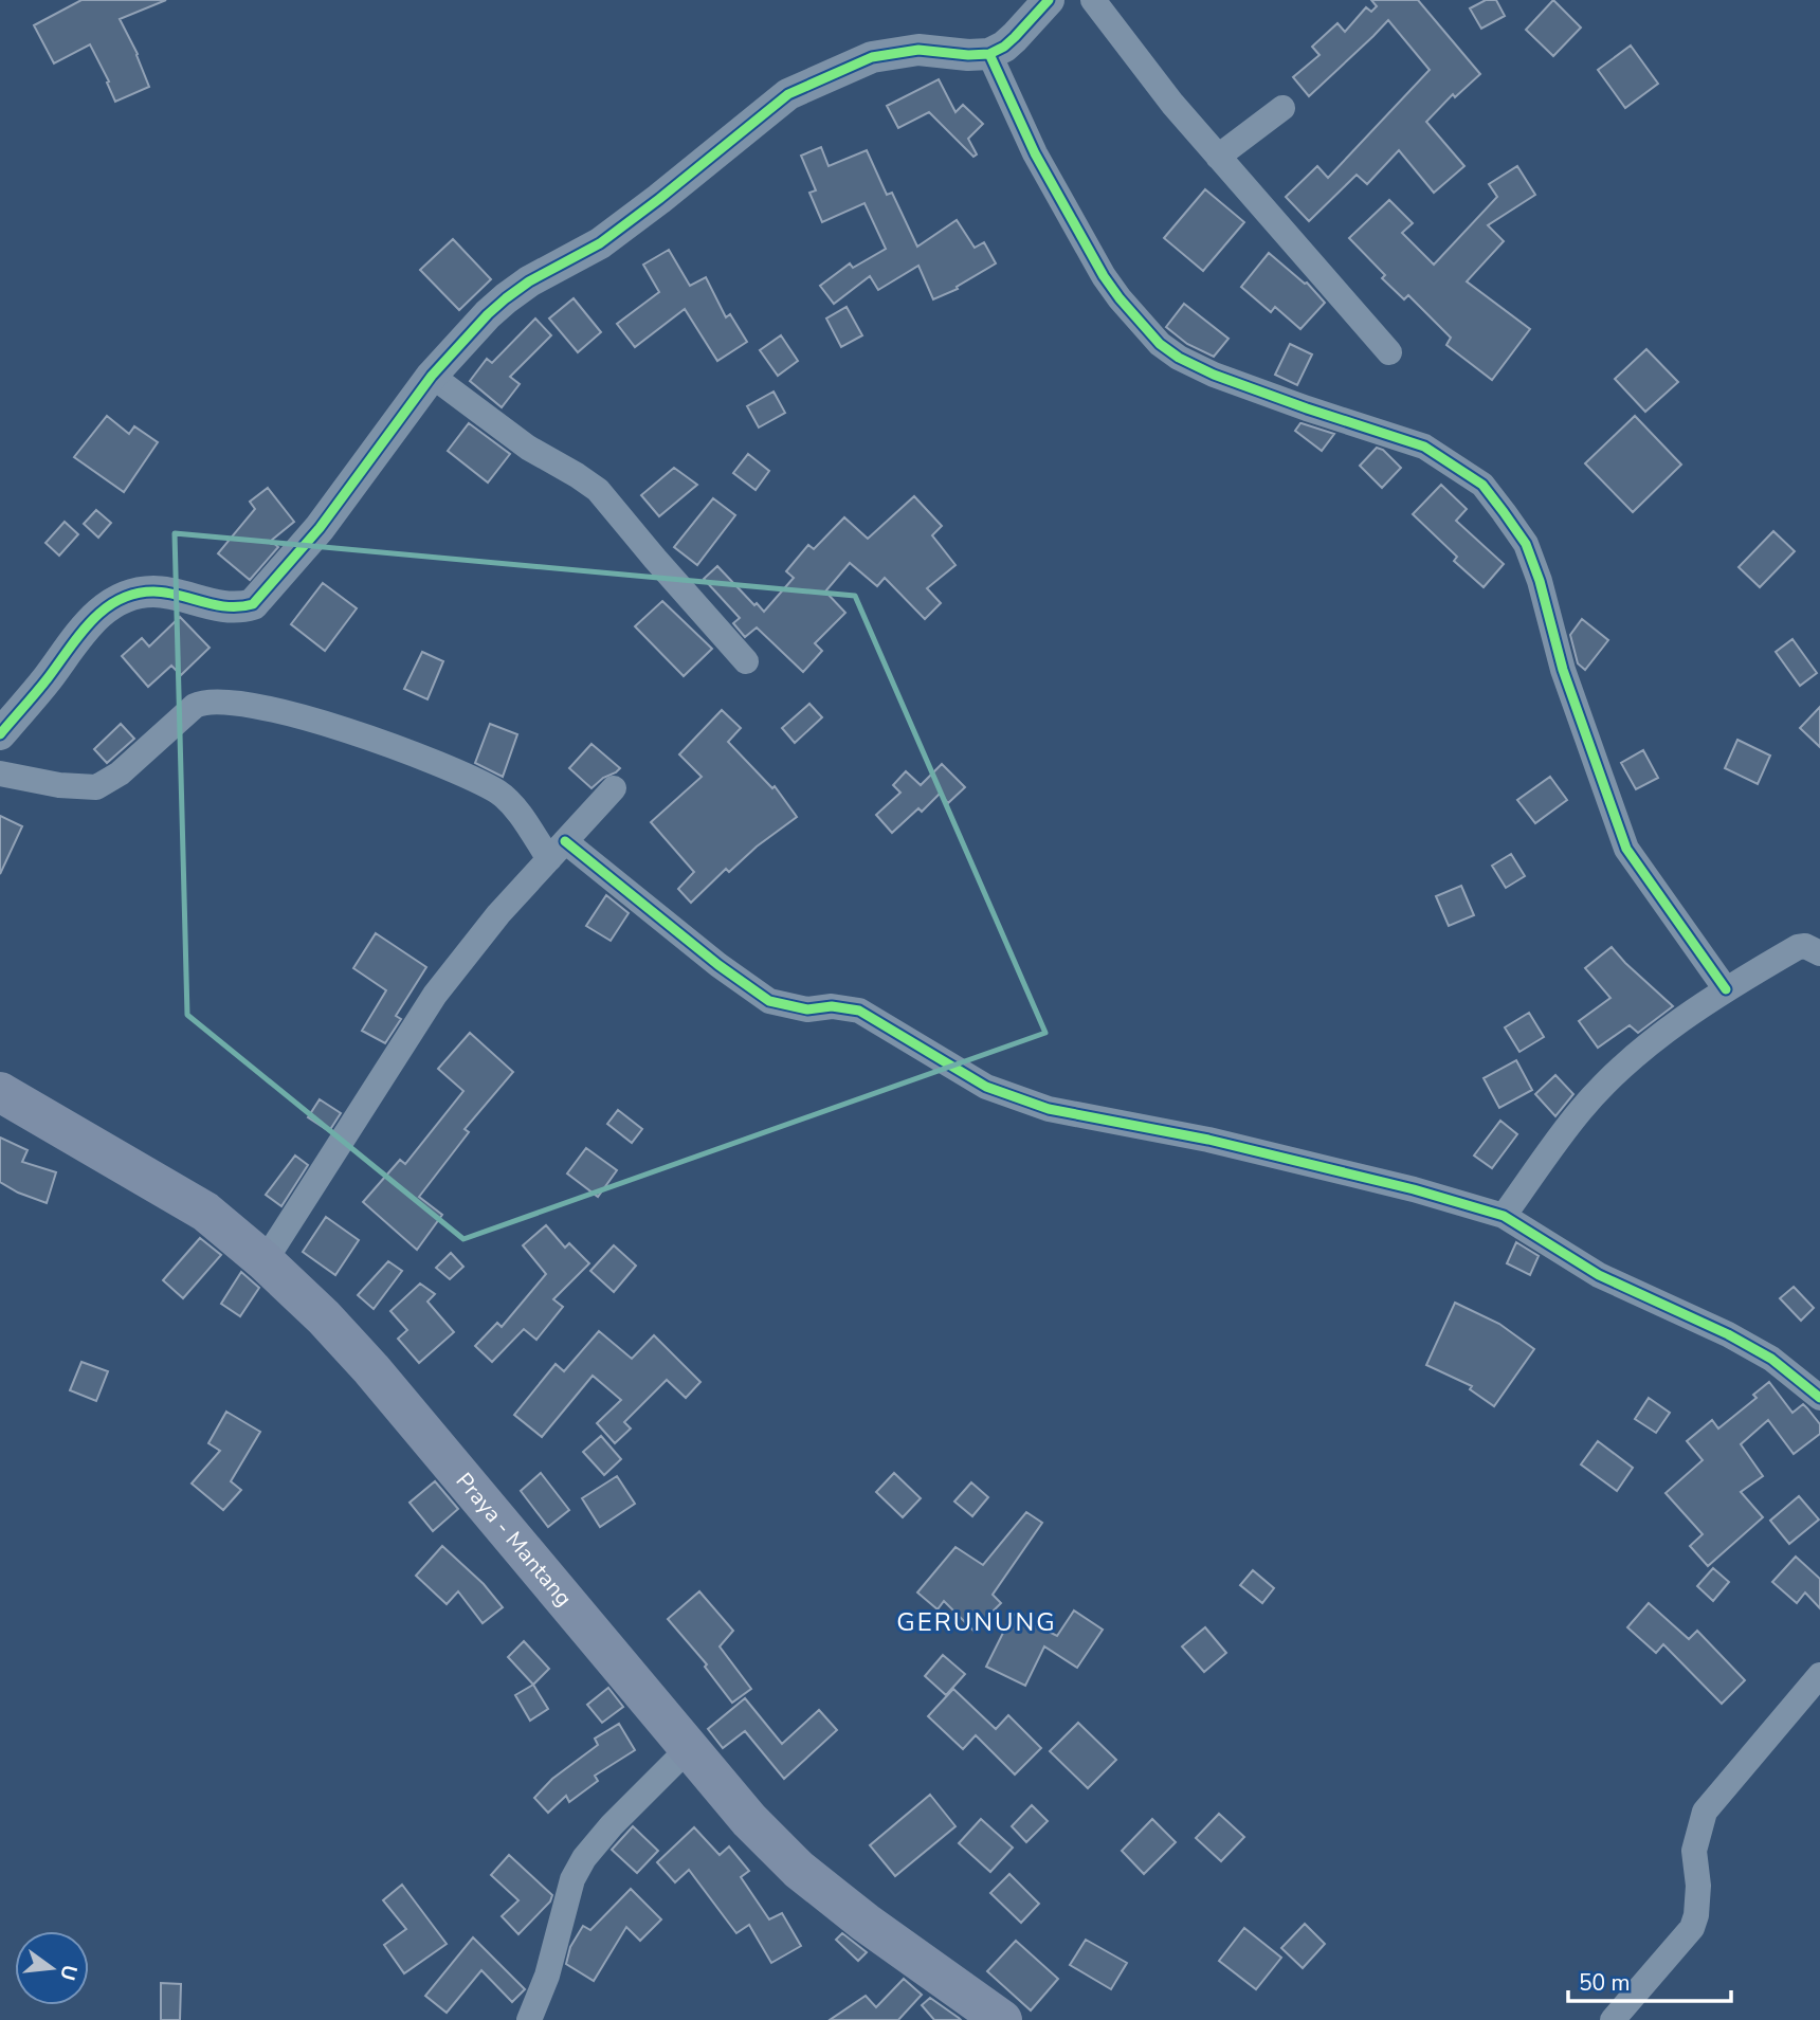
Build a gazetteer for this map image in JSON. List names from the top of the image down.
{
  "streets": {
    "main road": ["Praya - Mantang"]
  },
  "districts": ["GERUNUNG"],
  "scale_bar": "50 m",
  "north": "right"
}
